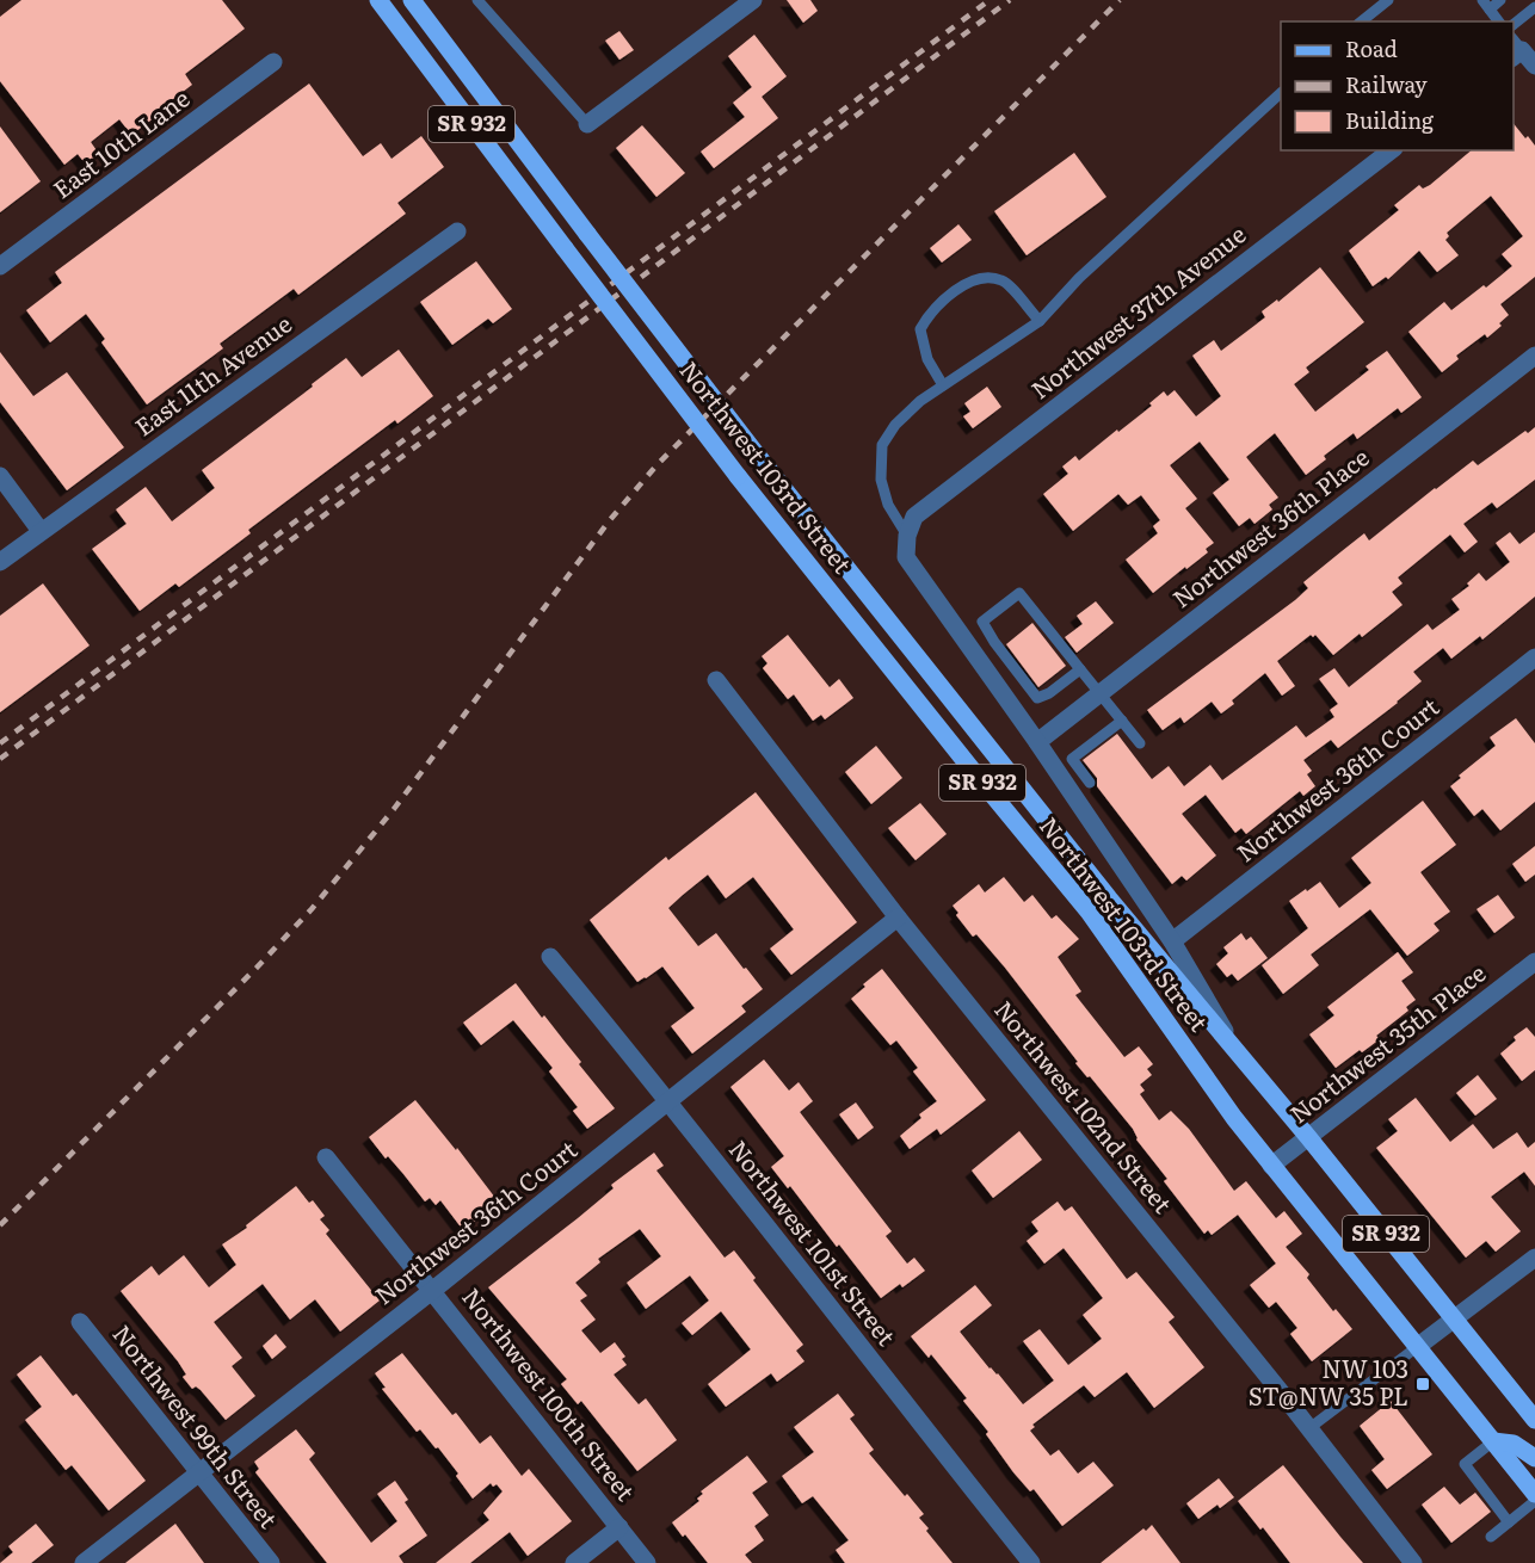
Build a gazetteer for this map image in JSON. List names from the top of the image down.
{
  "streets": {
    "main road": ["SR 932", "Northwest 103rd Street"],
    "street": [
      "East 10th Lane",
      "Northwest 37th Avenue",
      "East 11th Avenue",
      "Northwest 36th Place",
      "Northwest 36th Court",
      "Northwest 35th Place",
      "Northwest 102nd Street",
      "Northwest 101st Street",
      "Northwest 100th Street",
      "Northwest 99th Street"
    ]
  },
  "crossings": [
    ["Northwest 37th Avenue", "Northwest 103rd Street"],
    ["Northwest 103rd Street", "Northwest 36th Place"],
    ["Northwest 103rd Street", "Northwest 36th Court"],
    ["Northwest 103rd Street", "Northwest 35th Place"],
    ["Northwest 36th Court", "Northwest 102nd Street"],
    ["Northwest 36th Court", "Northwest 101st Street"],
    ["Northwest 36th Court", "Northwest 100th Street"],
    ["Northwest 36th Court", "Northwest 99th Street"]
  ],
  "places": {
    "transit": ["NW 103 ST@NW 35 PL"]
  },
  "legend": ["Road", "Railway", "Building"]
}
